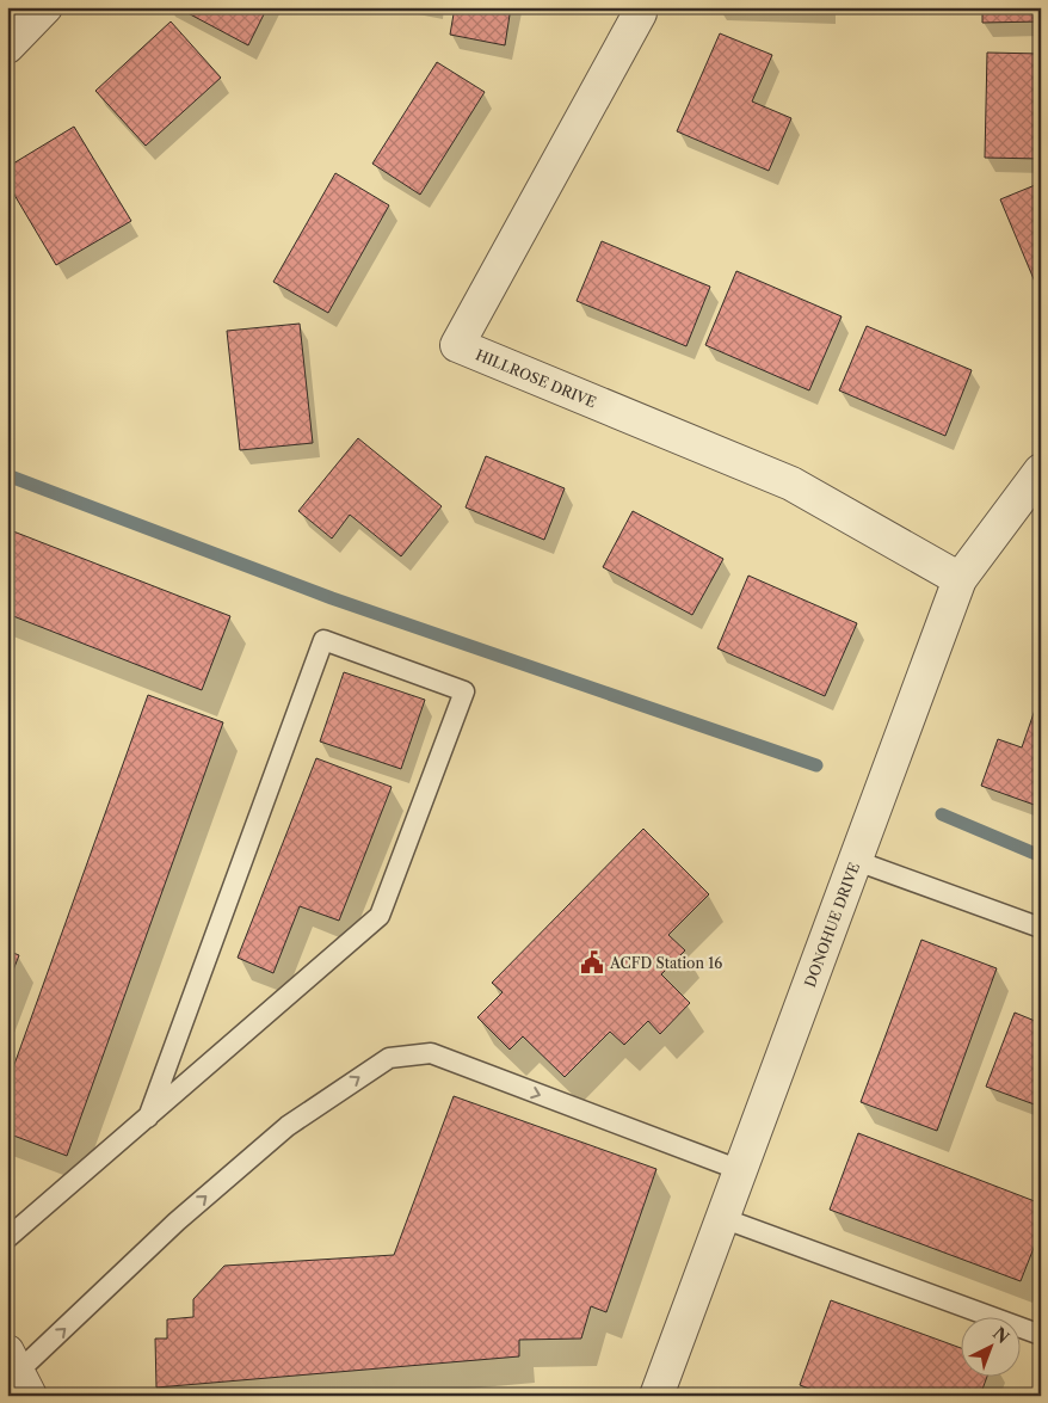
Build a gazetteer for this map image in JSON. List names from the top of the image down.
{
  "streets": {
    "street": ["HILLROSE DRIVE", "DONOHUE DRIVE"]
  },
  "crossings": [
    ["HILLROSE DRIVE", "DONOHUE DRIVE"]
  ],
  "places": {
    "public building": ["ACFD Station 16"]
  },
  "north": "top right"
}
